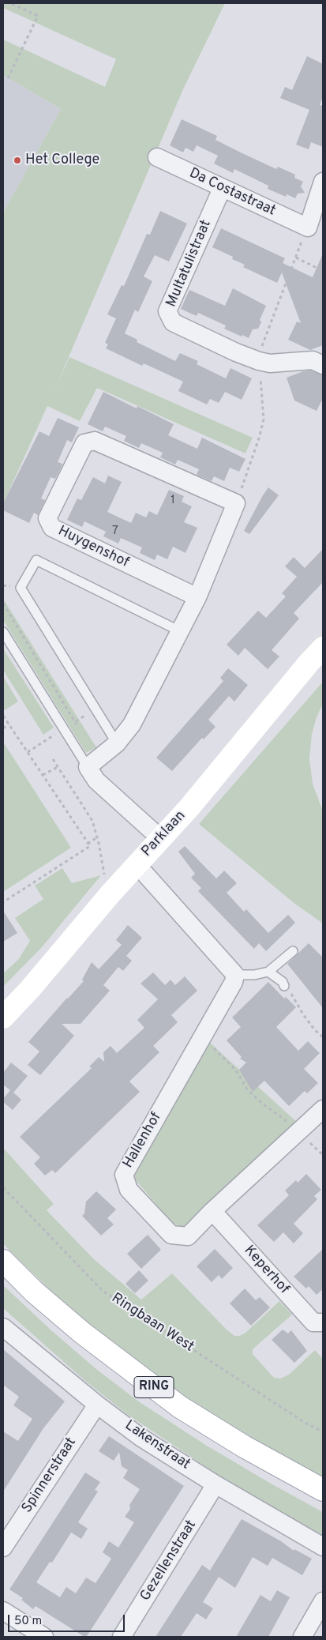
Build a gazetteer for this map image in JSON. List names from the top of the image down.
{
  "streets": {
    "street": [
      "Da Costastraat",
      "Multatulistraat",
      "Huygenshof",
      "Parklaan",
      "Hallenhof",
      "Keperhof",
      "RING",
      "Lakenstraat",
      "Spinnerstraat",
      "Gezellenstraat"
    ],
    "path": ["Ringbaan West"]
  },
  "crossings": [
    ["Da Costastraat", "Multatulistraat"],
    ["Hallenhof", "Keperhof"],
    ["Lakenstraat", "Spinnerstraat"],
    ["Lakenstraat", "Gezellenstraat"]
  ],
  "places": ["Het College"],
  "house_numbers": ["1", "7"],
  "scale_bar": "50 m"
}
